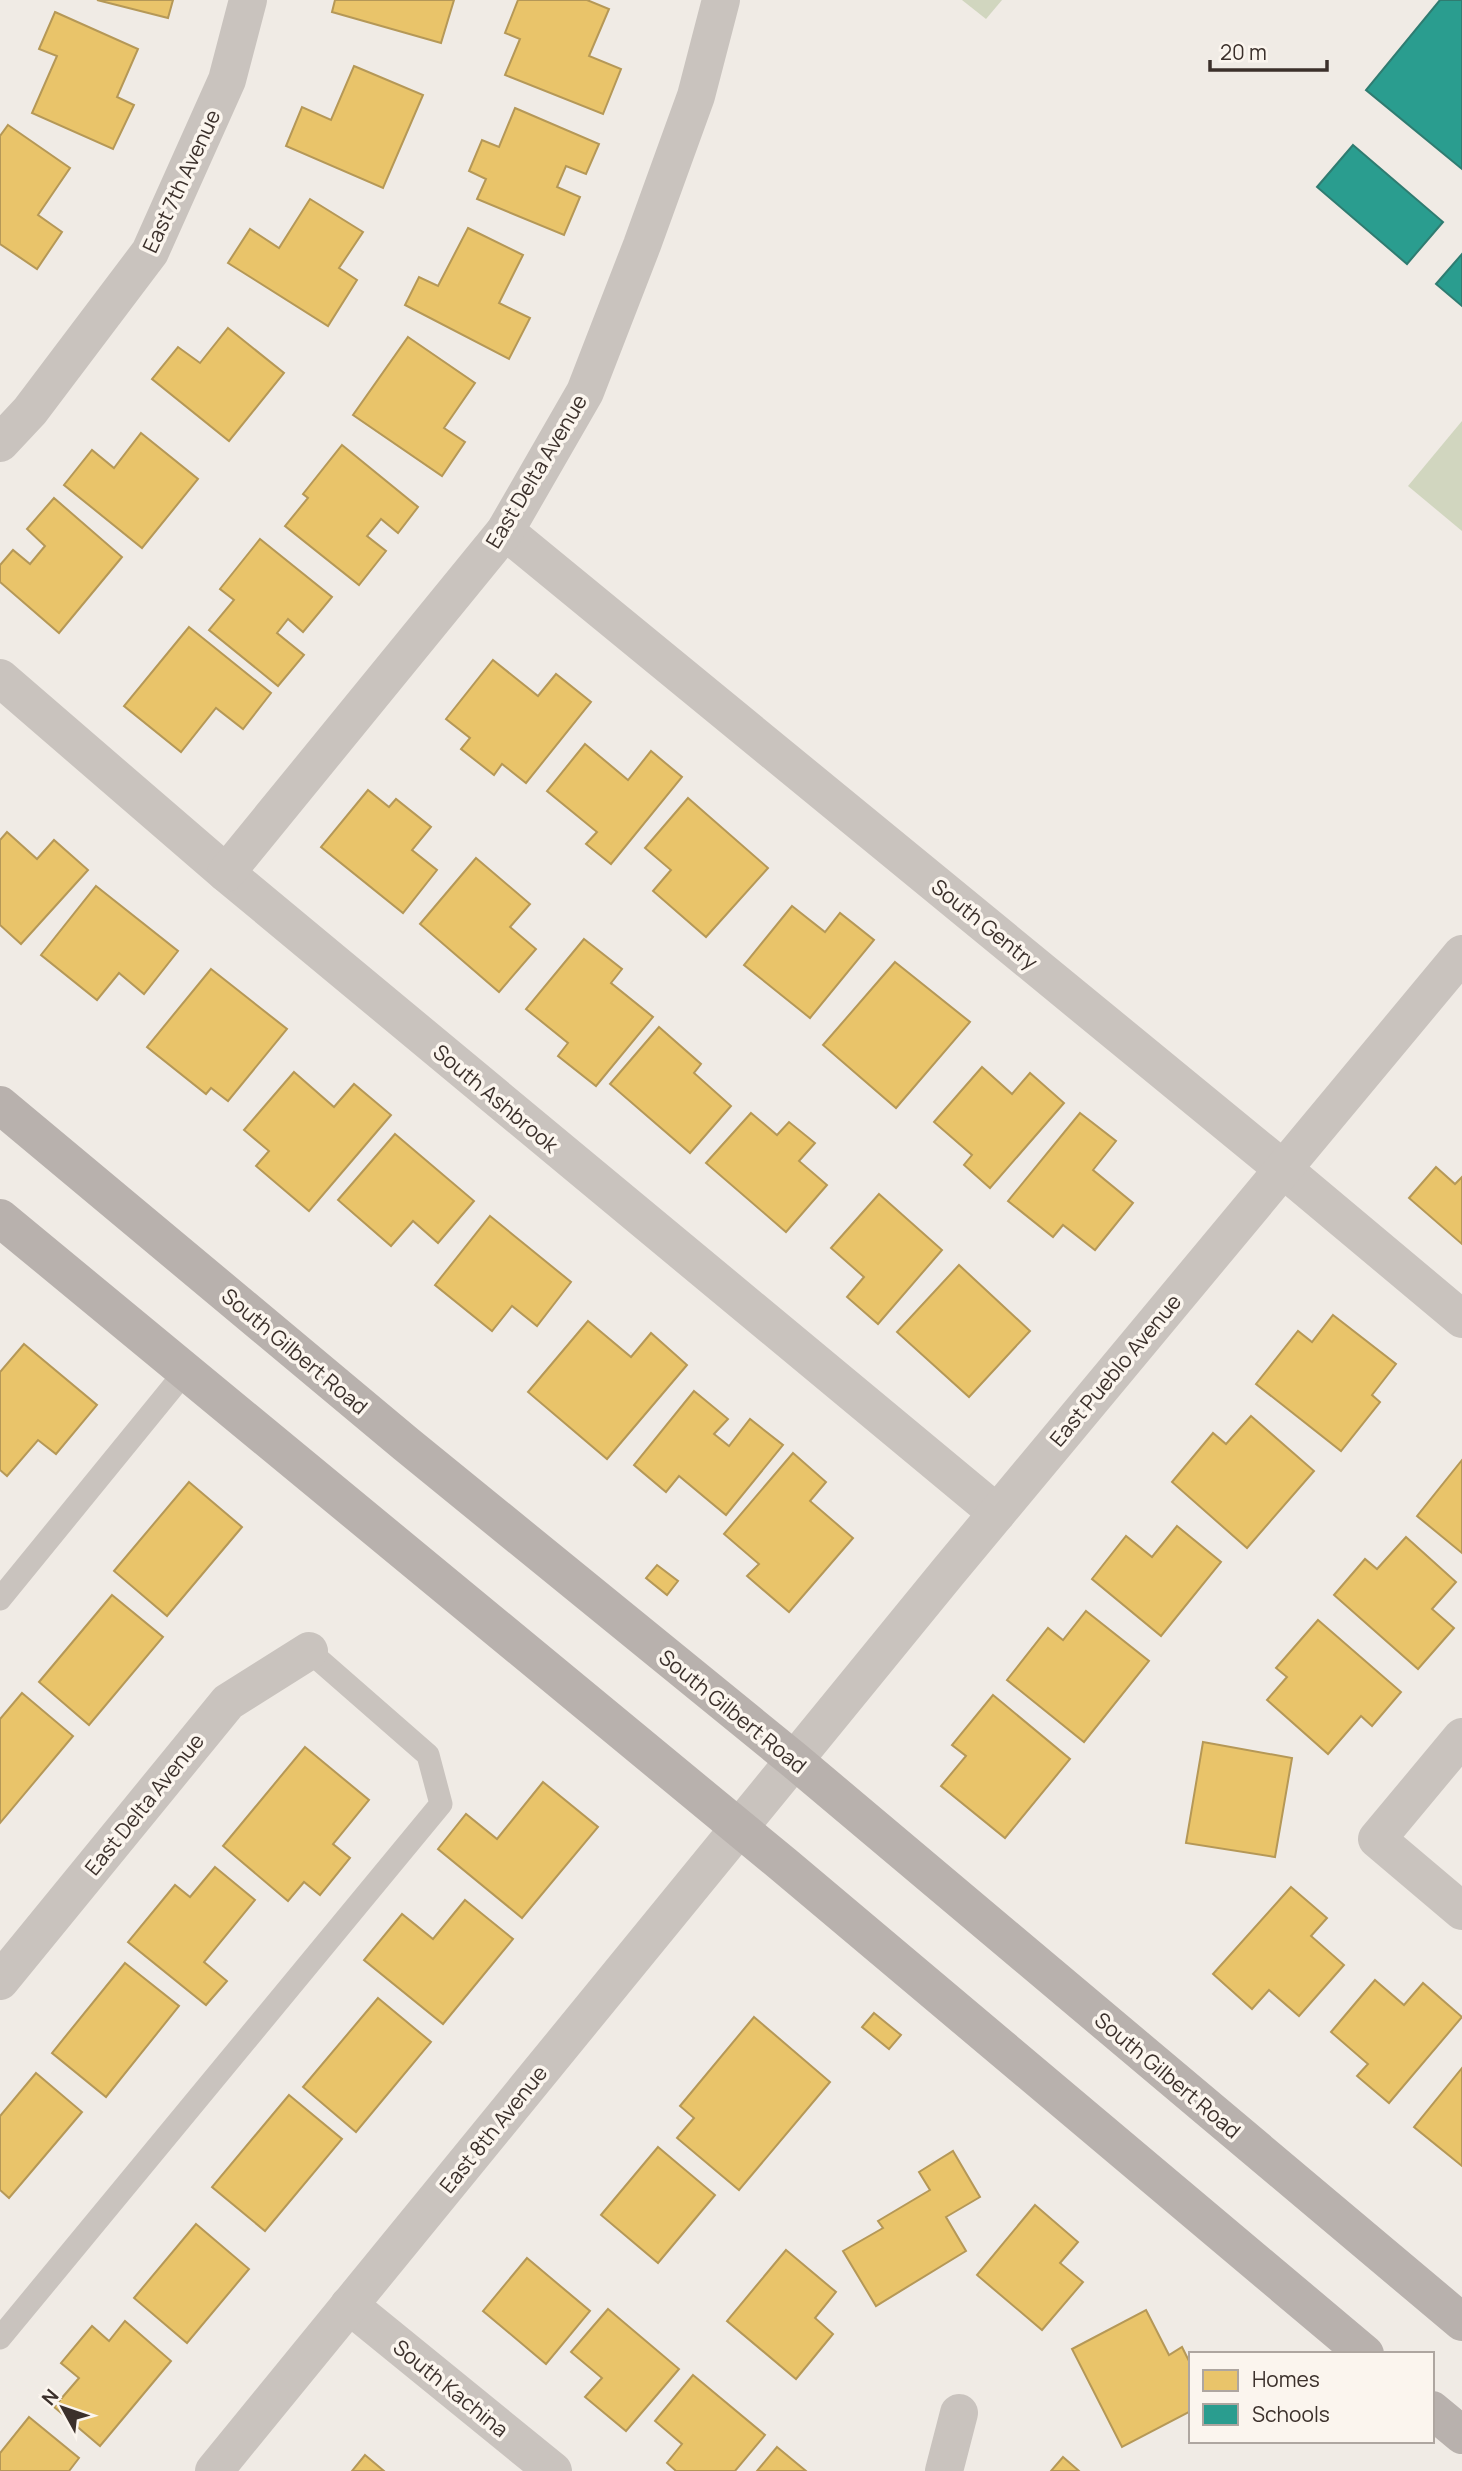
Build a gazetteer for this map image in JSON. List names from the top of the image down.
{
  "streets": {
    "main road": ["South Gilbert Road"],
    "street": [
      "East 7th Avenue",
      "East Delta Avenue",
      "South Gentry",
      "South Ashbrook",
      "East Pueblo Avenue",
      "East 8th Avenue",
      "South Kachina"
    ]
  },
  "crossings": [
    ["East Delta Avenue", "South Gentry"],
    ["East Delta Avenue", "South Ashbrook"],
    ["South Gentry", "East Pueblo Avenue"],
    ["South Ashbrook", "East Pueblo Avenue"],
    ["South Gilbert Road", "East Pueblo Avenue"],
    ["South Gilbert Road", "East 8th Avenue"],
    ["East Pueblo Avenue", "East 8th Avenue"],
    ["East 8th Avenue", "South Kachina"]
  ],
  "legend": ["Homes", "Schools"],
  "scale_bar": "20 m",
  "north": "top left"
}
